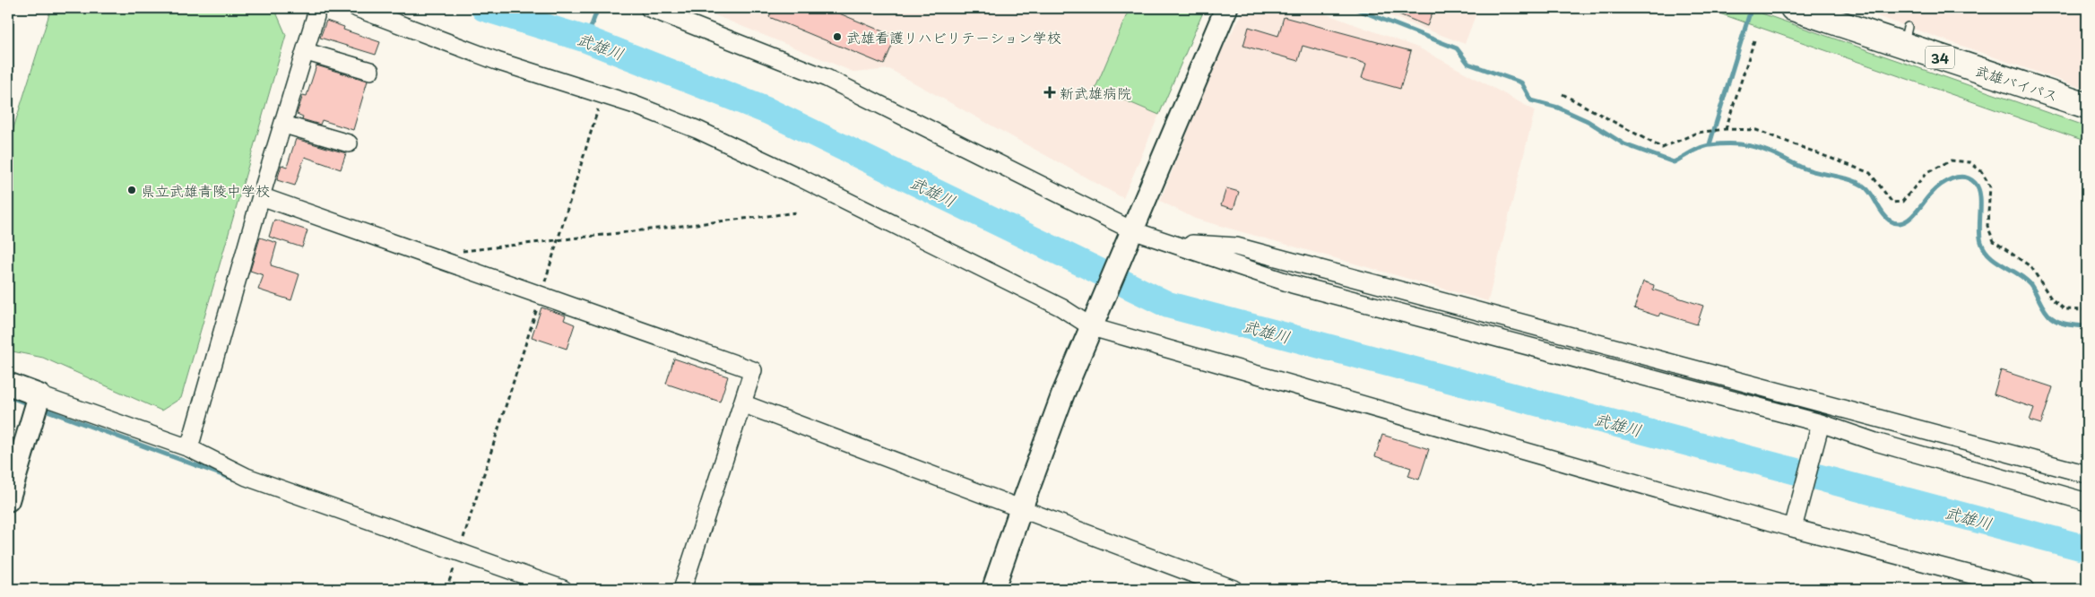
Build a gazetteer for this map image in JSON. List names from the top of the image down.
{
  "streets": {
    "highway": ["34", "武雄バイパス"]
  },
  "water": ["武雄川"],
  "places": {
    "other": ["武雄看護リハビリテーション学校", "県立武雄青陵中学校"],
    "health": ["新武雄病院"]
  }
}
